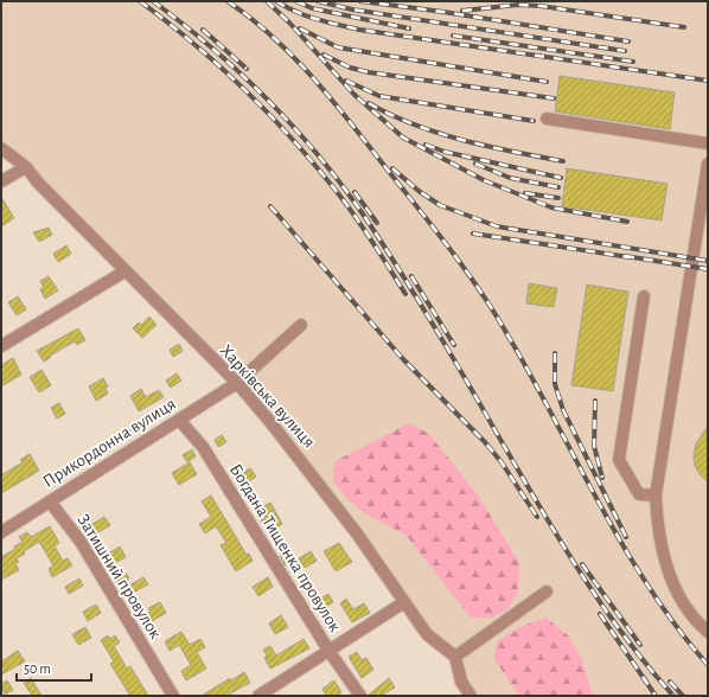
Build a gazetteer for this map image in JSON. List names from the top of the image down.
{
  "streets": {
    "street": [
      "Харківська вулиця",
      "Прикордонна вулиця",
      "Богдана Тищенка провулок",
      "Затишний провулок"
    ]
  },
  "crossings": [
    ["Харківська вулиця", "Прикордонна вулиця"],
    ["Прикордонна вулиця", "Богдана Тищенка провулок"],
    ["Прикордонна вулиця", "Затишний провулок"]
  ],
  "scale_bar": "50 m"
}
